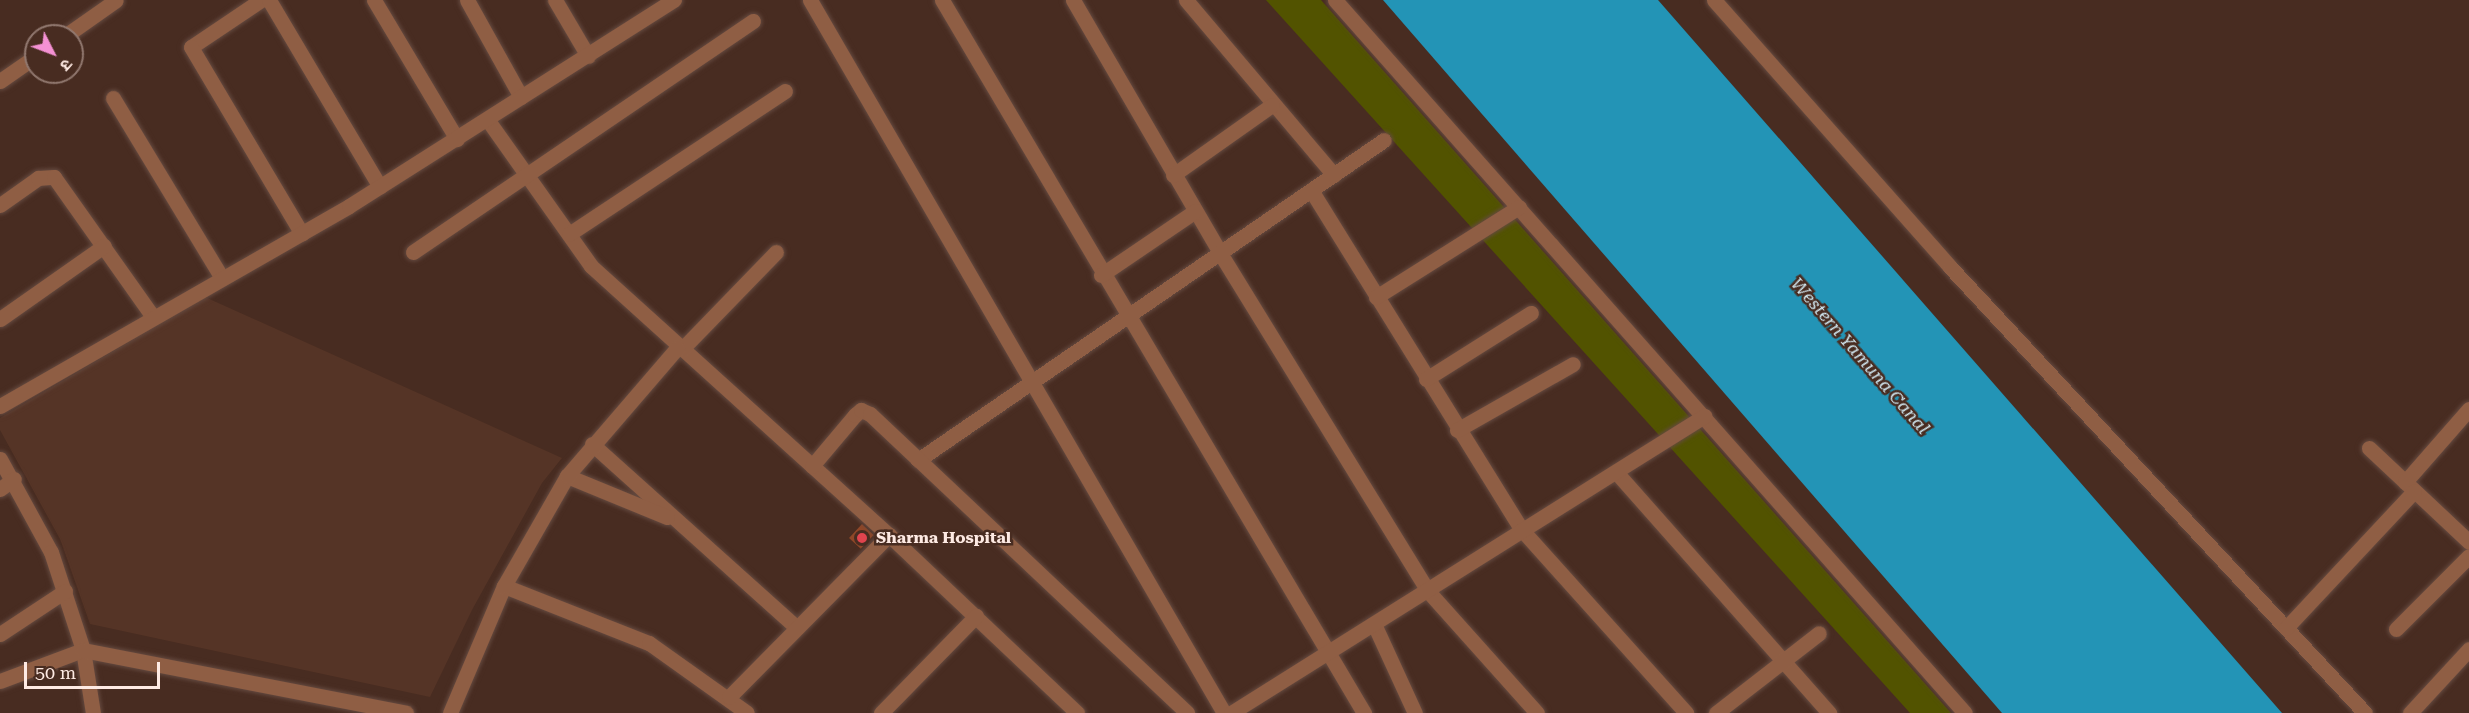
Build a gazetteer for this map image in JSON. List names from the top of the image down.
{
  "water": ["Western Yamuna Canal"],
  "places": ["Sharma Hospital"],
  "scale_bar": "50 m",
  "north": "bottom right"
}
